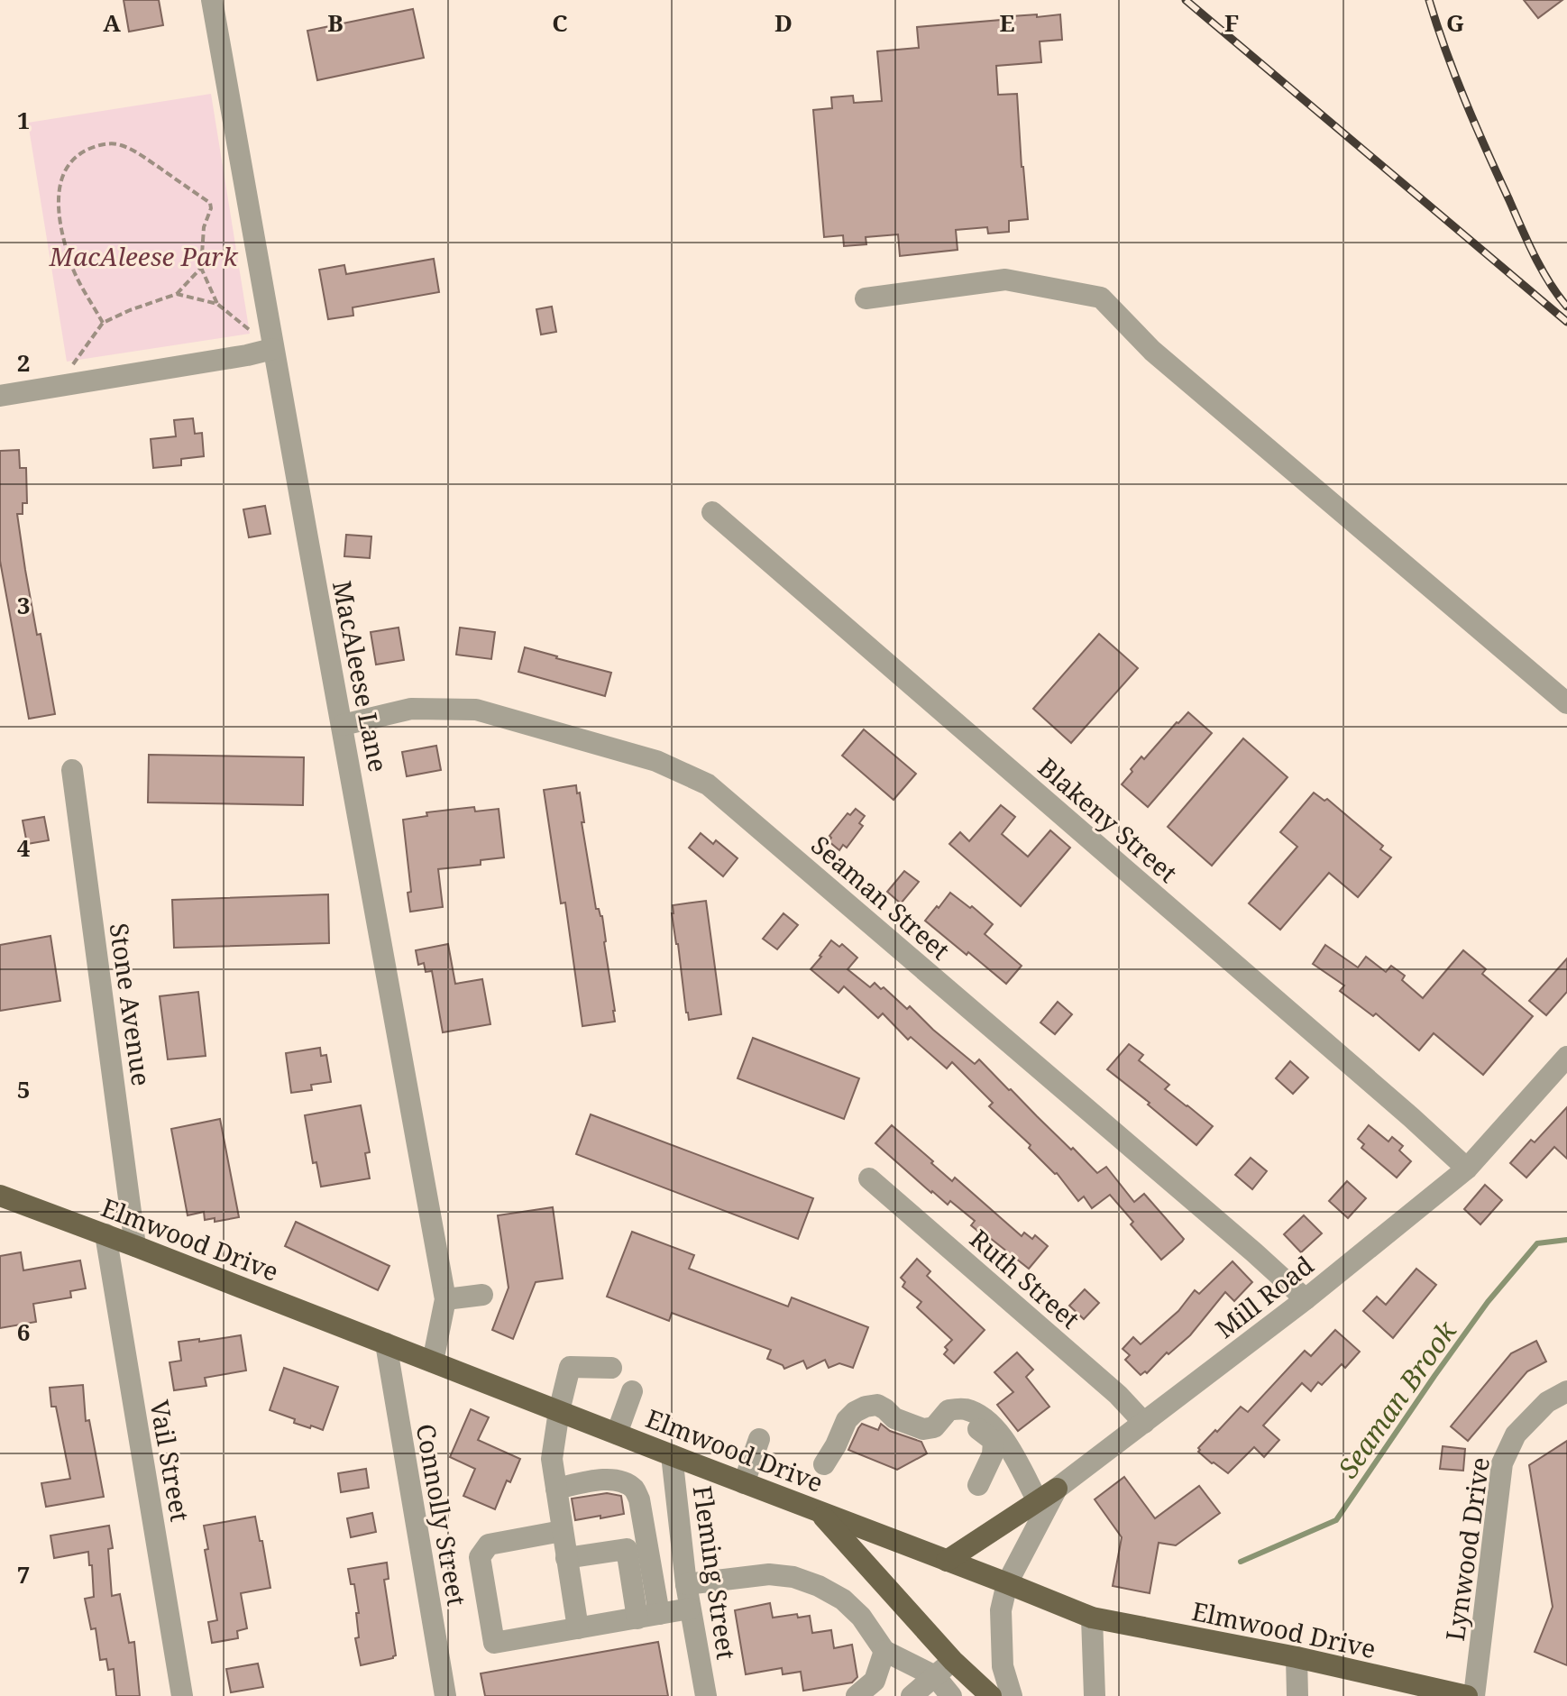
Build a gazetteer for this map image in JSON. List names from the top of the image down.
{
  "streets": {
    "main road": ["Elmwood Drive"],
    "street": [
      "MacAleese Lane",
      "Blakeny Street",
      "Seaman Street",
      "Stone Avenue",
      "Ruth Street",
      "Mill Road",
      "Vail Street",
      "Connolly Street",
      "Lynwood Drive",
      "Fleming Street"
    ]
  },
  "crossings": [
    ["MacAleese Lane", "Seaman Street"],
    ["MacAleese Lane", "Elmwood Drive"],
    ["Blakeny Street", "Mill Road"],
    ["Seaman Street", "Mill Road"],
    ["Stone Avenue", "Elmwood Drive"],
    ["Elmwood Drive", "Mill Road"],
    ["Elmwood Drive", "Vail Street"],
    ["Elmwood Drive", "Connolly Street"],
    ["Elmwood Drive", "Fleming Street"],
    ["Ruth Street", "Mill Road"]
  ],
  "water": ["Seaman Brook"],
  "parks": ["MacAleese Park"],
  "grid": {
    "columns": [
      "A",
      "B",
      "C",
      "D",
      "E",
      "F",
      "G"
    ],
    "rows": [
      "1",
      "2",
      "3",
      "4",
      "5",
      "6",
      "7"
    ]
  }
}
